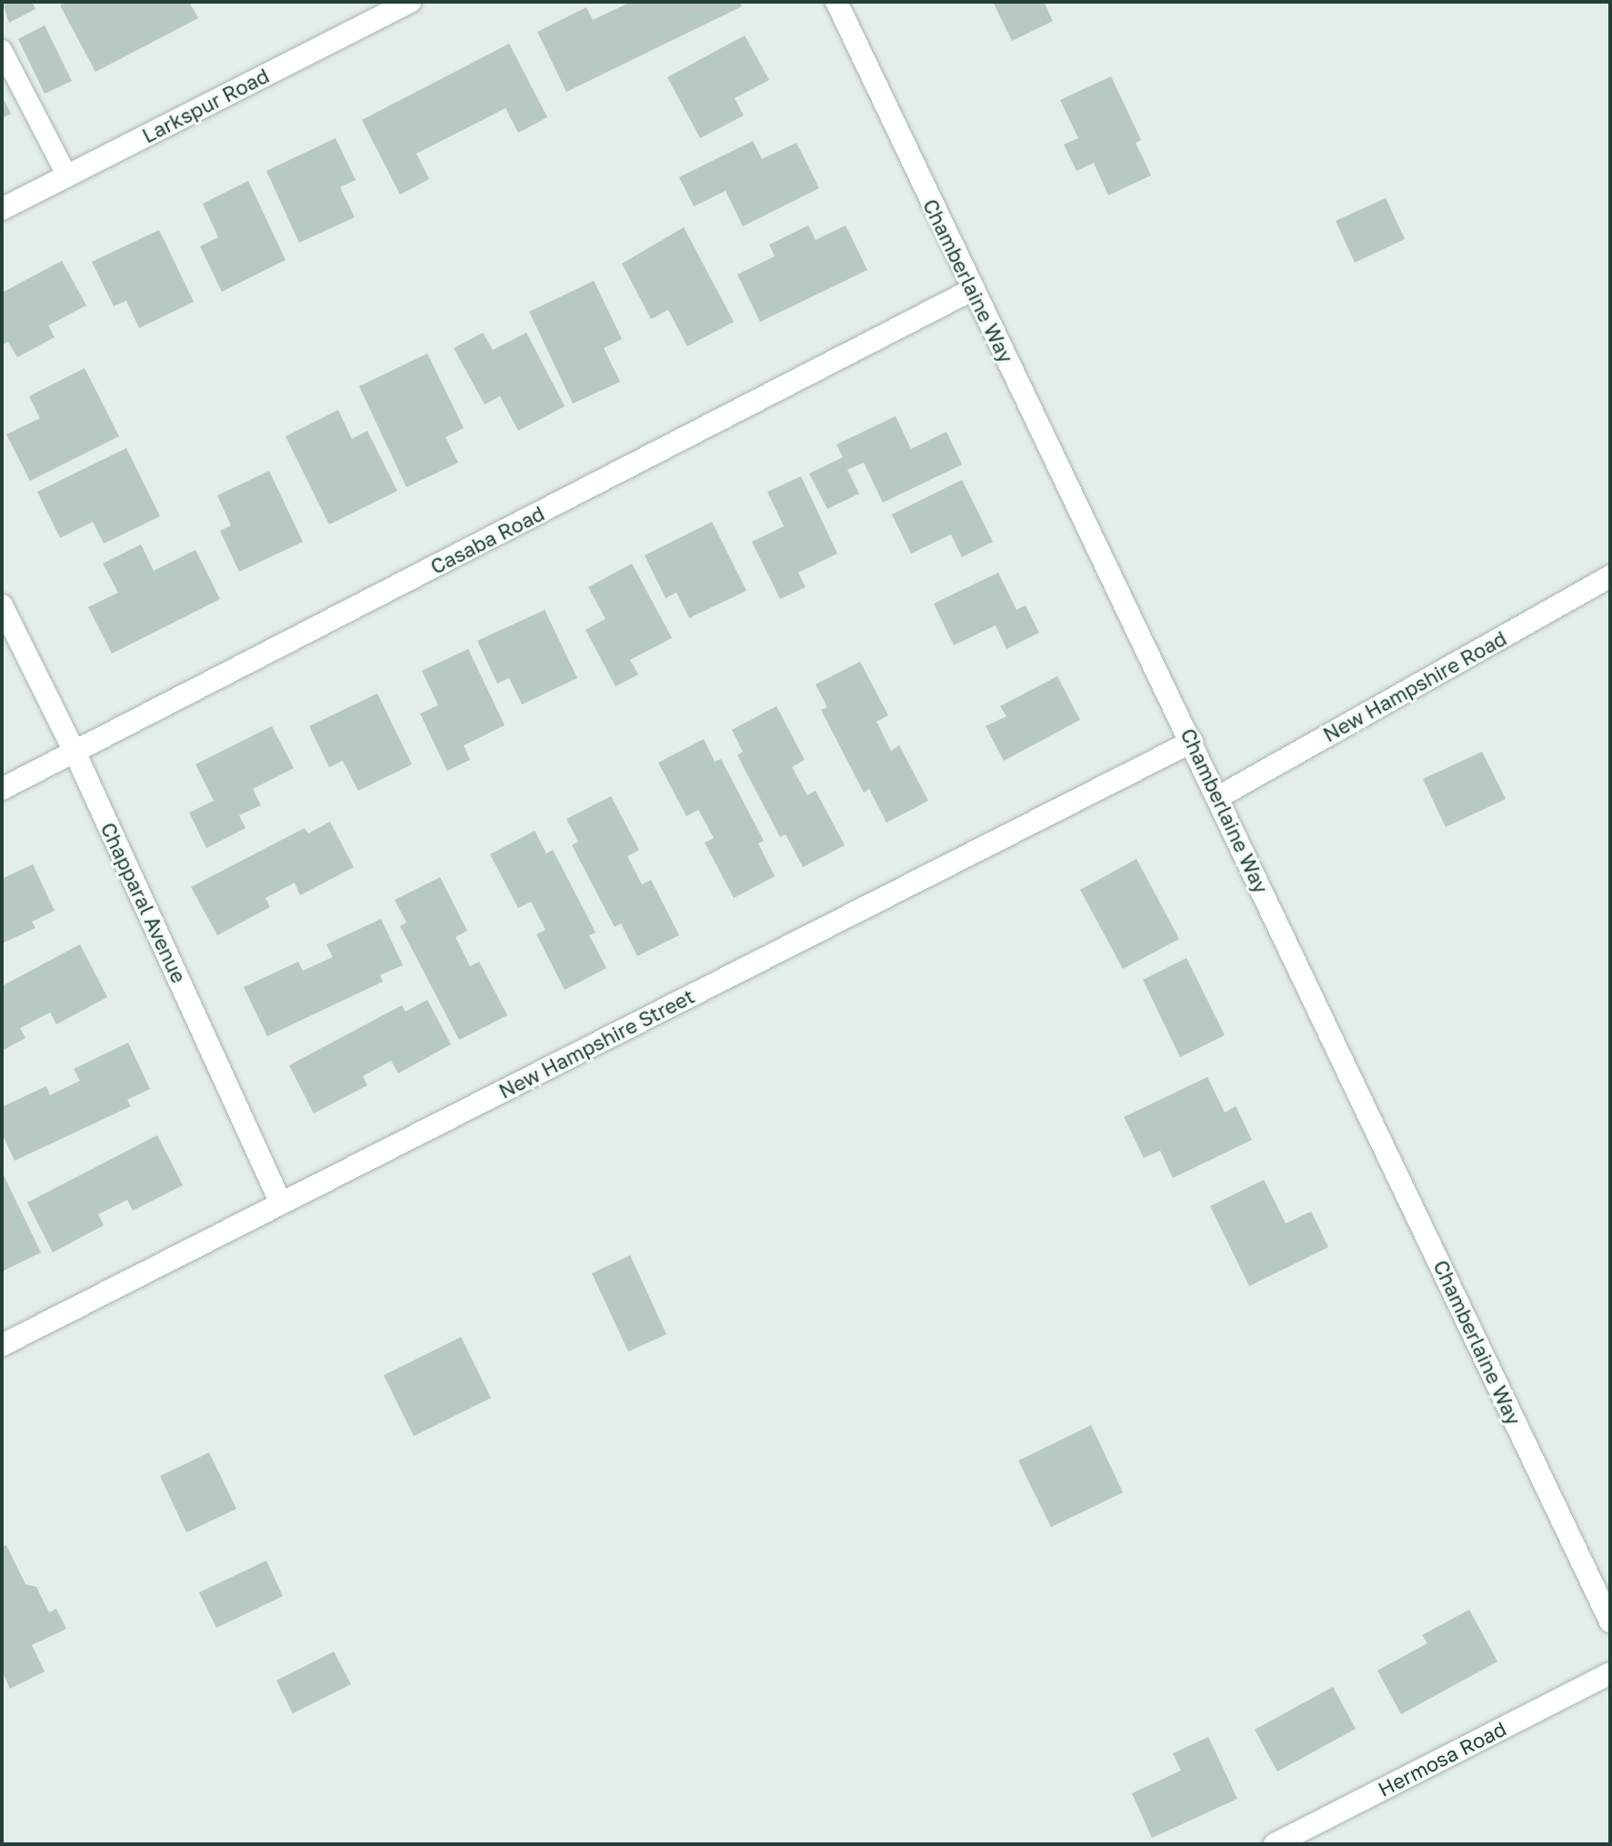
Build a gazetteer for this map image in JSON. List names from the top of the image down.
{
  "streets": {
    "street": [
      "Larkspur Road",
      "Chamberlaine Way",
      "Casaba Road",
      "New Hampshire Road",
      "Chapparal Avenue",
      "New Hampshire Street",
      "Hermosa Road"
    ]
  },
  "crossings": [
    ["Chamberlaine Way", "Casaba Road"],
    ["Chamberlaine Way", "New Hampshire Road"],
    ["Chamberlaine Way", "New Hampshire Street"],
    ["Casaba Road", "Chapparal Avenue"],
    ["Chapparal Avenue", "New Hampshire Street"]
  ]
}
